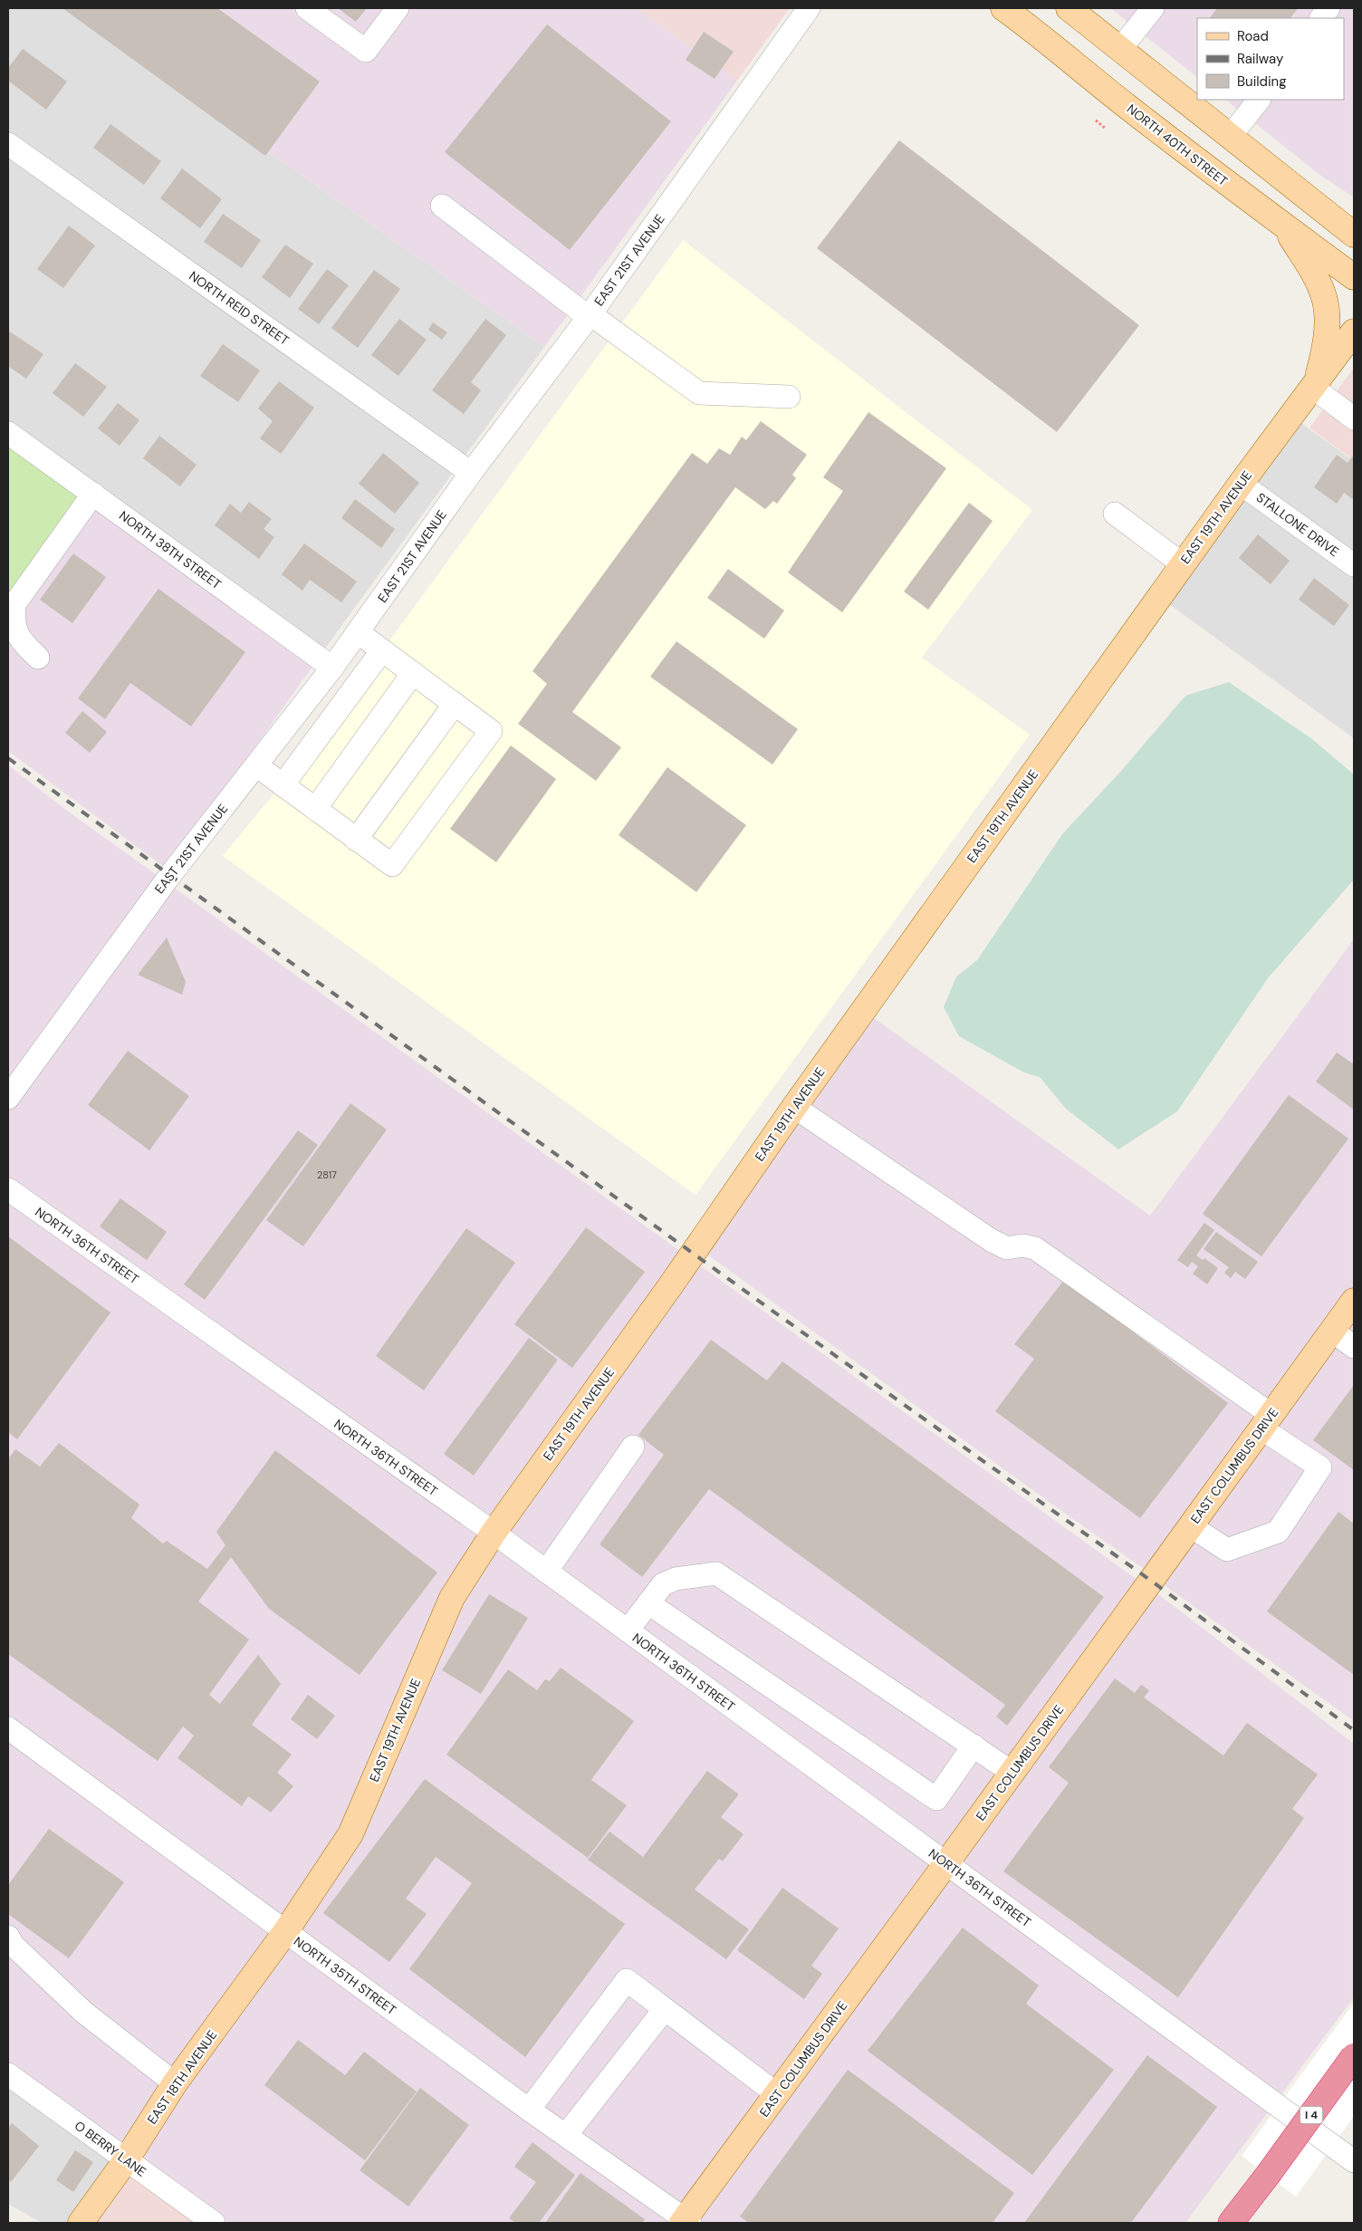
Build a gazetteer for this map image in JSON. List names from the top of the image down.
{
  "streets": {
    "highway": ["I 4"],
    "main road": [
      "NORTH 40TH STREET",
      "EAST 19TH AVENUE",
      "EAST COLUMBUS DRIVE",
      "EAST 18TH AVENUE"
    ],
    "street": [
      "EAST 21ST AVENUE",
      "NORTH REID STREET",
      "STALLONE DRIVE",
      "NORTH 38TH STREET",
      "NORTH 36TH STREET",
      "NORTH 35TH STREET",
      "O BERRY LANE"
    ]
  },
  "crossings": [
    ["EAST 21ST AVENUE", "NORTH REID STREET"],
    ["EAST 21ST AVENUE", "NORTH 38TH STREET"],
    ["EAST 19TH AVENUE", "STALLONE DRIVE"],
    ["EAST 19TH AVENUE", "NORTH 36TH STREET"],
    ["EAST 19TH AVENUE", "NORTH 35TH STREET"],
    ["EAST 19TH AVENUE", "EAST 18TH AVENUE"],
    ["NORTH 36TH STREET", "EAST COLUMBUS DRIVE"],
    ["EAST COLUMBUS DRIVE", "NORTH 35TH STREET"],
    ["NORTH 35TH STREET", "EAST 18TH AVENUE"],
    ["EAST 18TH AVENUE", "O BERRY LANE"]
  ],
  "house_numbers": ["2817"],
  "legend": ["Road", "Railway", "Building"]
}
